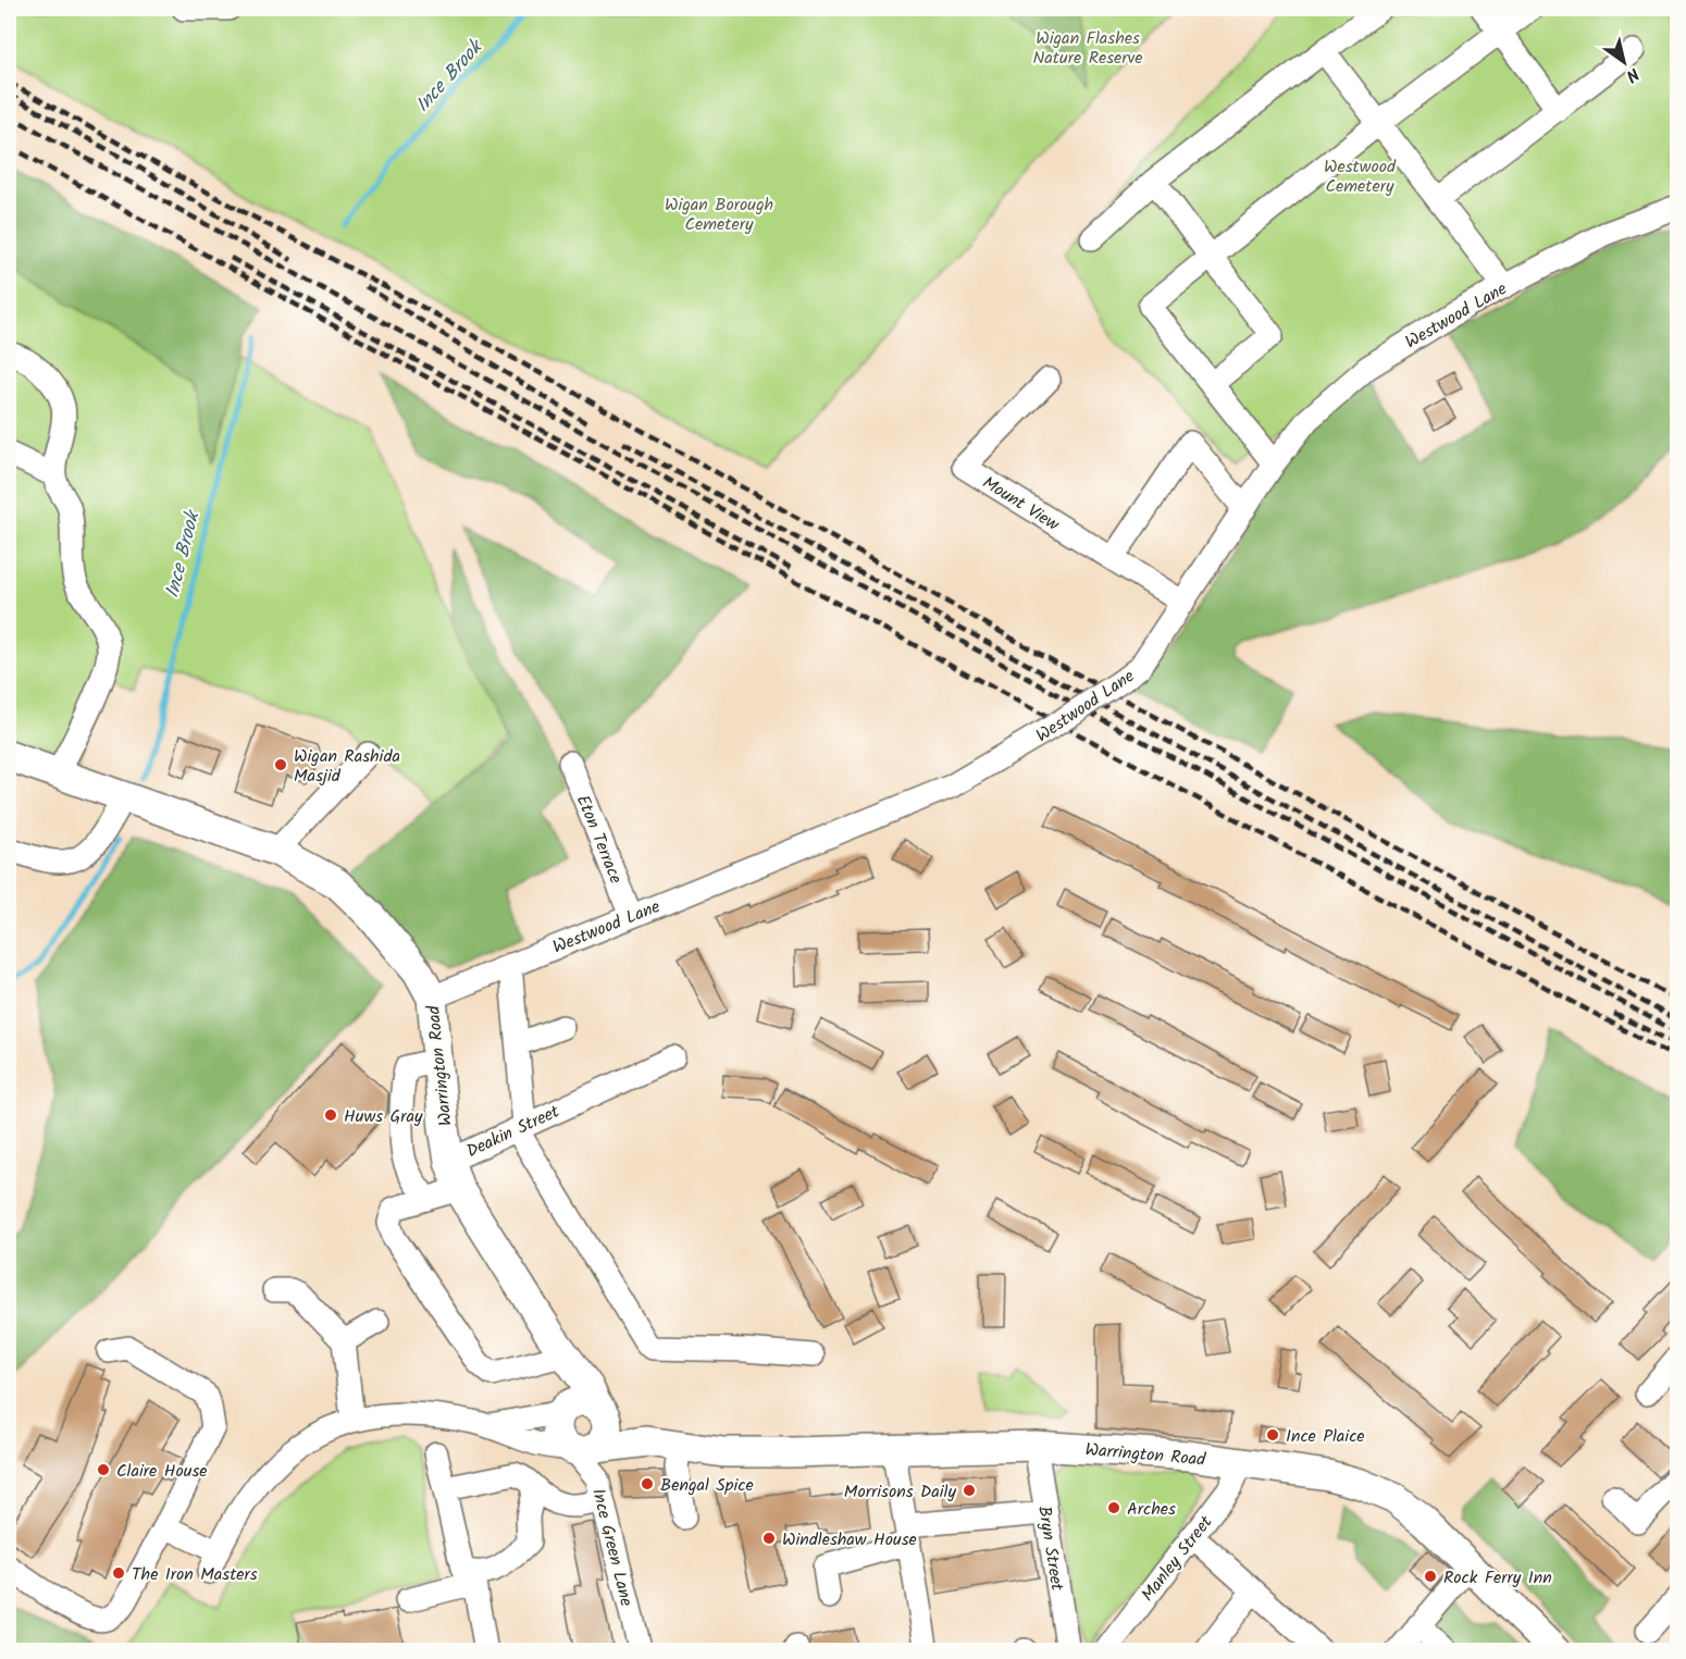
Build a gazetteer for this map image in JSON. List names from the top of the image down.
{
  "streets": {
    "main road": ["Warrington Road"],
    "street": [
      "Westwood Lane",
      "Mount View",
      "Eton Terrace",
      "Deakin Street",
      "Ince Green Lane",
      "Bryn Street",
      "Manley Street"
    ]
  },
  "crossings": [
    ["Westwood Lane", "Mount View"],
    ["Westwood Lane", "Eton Terrace"],
    ["Westwood Lane", "Warrington Road"],
    ["Warrington Road", "Deakin Street"],
    ["Warrington Road", "Ince Green Lane"],
    ["Warrington Road", "Bryn Street"],
    ["Warrington Road", "Manley Street"]
  ],
  "water": ["Ince Brook"],
  "parks": ["Wigan Flashes Nature Reserve", "Westwood Cemetery", "Wigan Borough Cemetery"],
  "places": [
    "Wigan Rashida Masjid",
    "Huws Gray",
    "Ince Plaice",
    "Claire House",
    "Bengal Spice",
    "Morrisons Daily",
    "Arches",
    "Windleshaw House",
    "The Iron Masters",
    "Rock Ferry Inn"
  ],
  "north": "bottom right"
}
